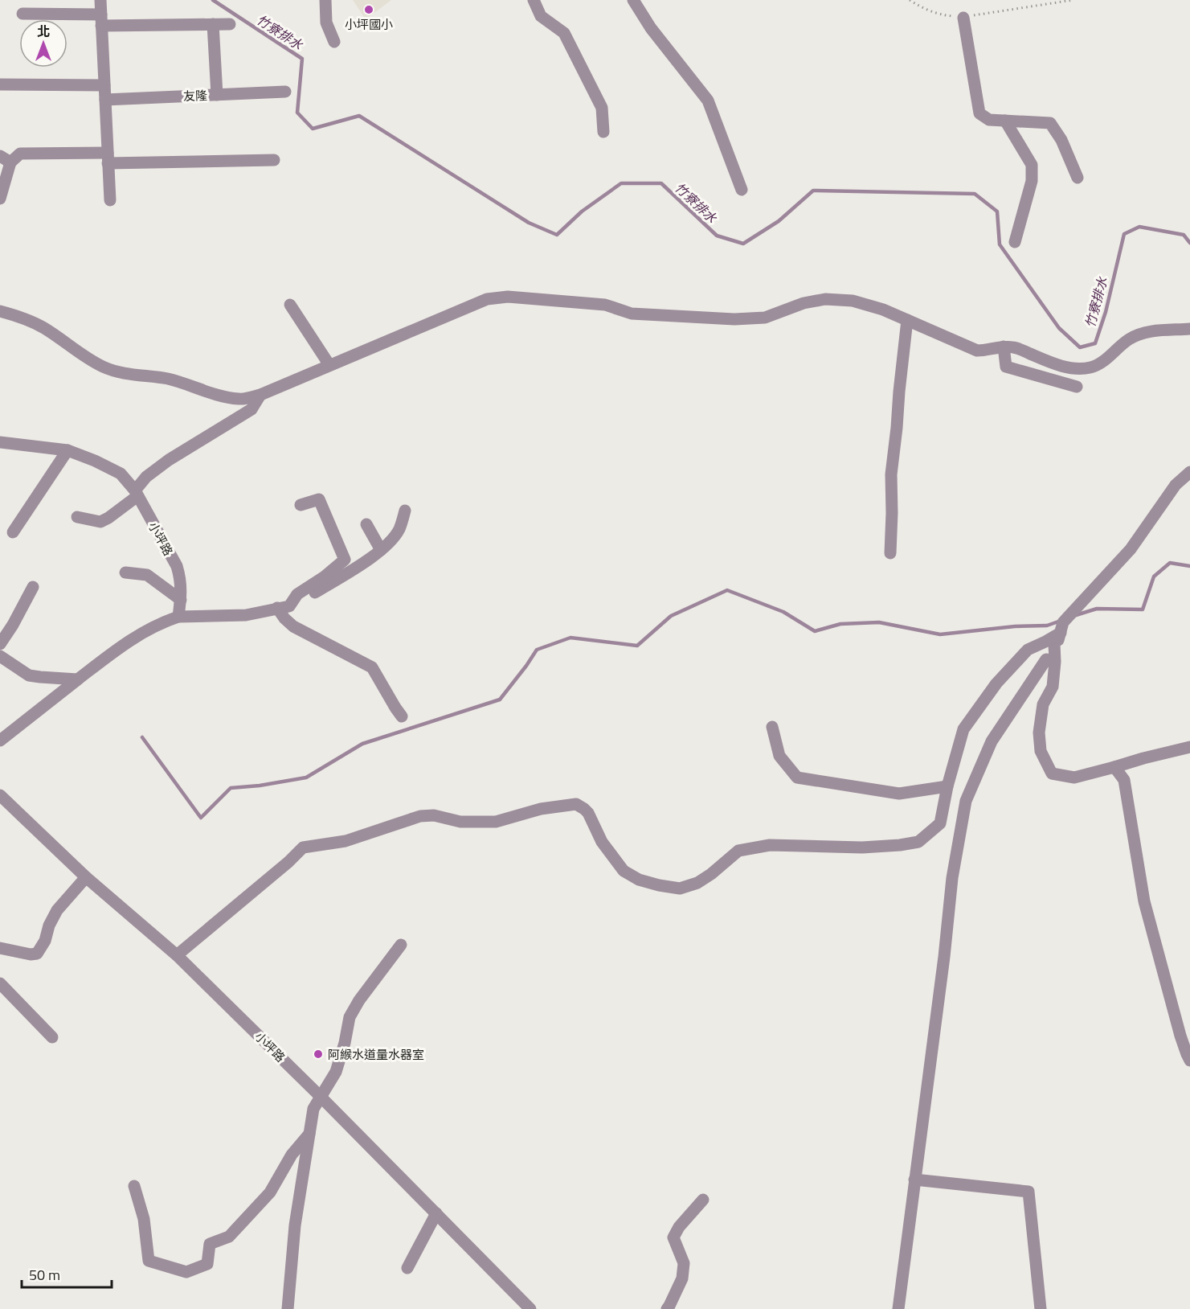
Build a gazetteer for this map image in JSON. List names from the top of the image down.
{
  "streets": {
    "street": ["友隆", "小坪路"]
  },
  "water": ["竹寮排水"],
  "places": ["小坪國小", "阿緱水道量水器室"],
  "scale_bar": "50 m",
  "north": "top"
}
